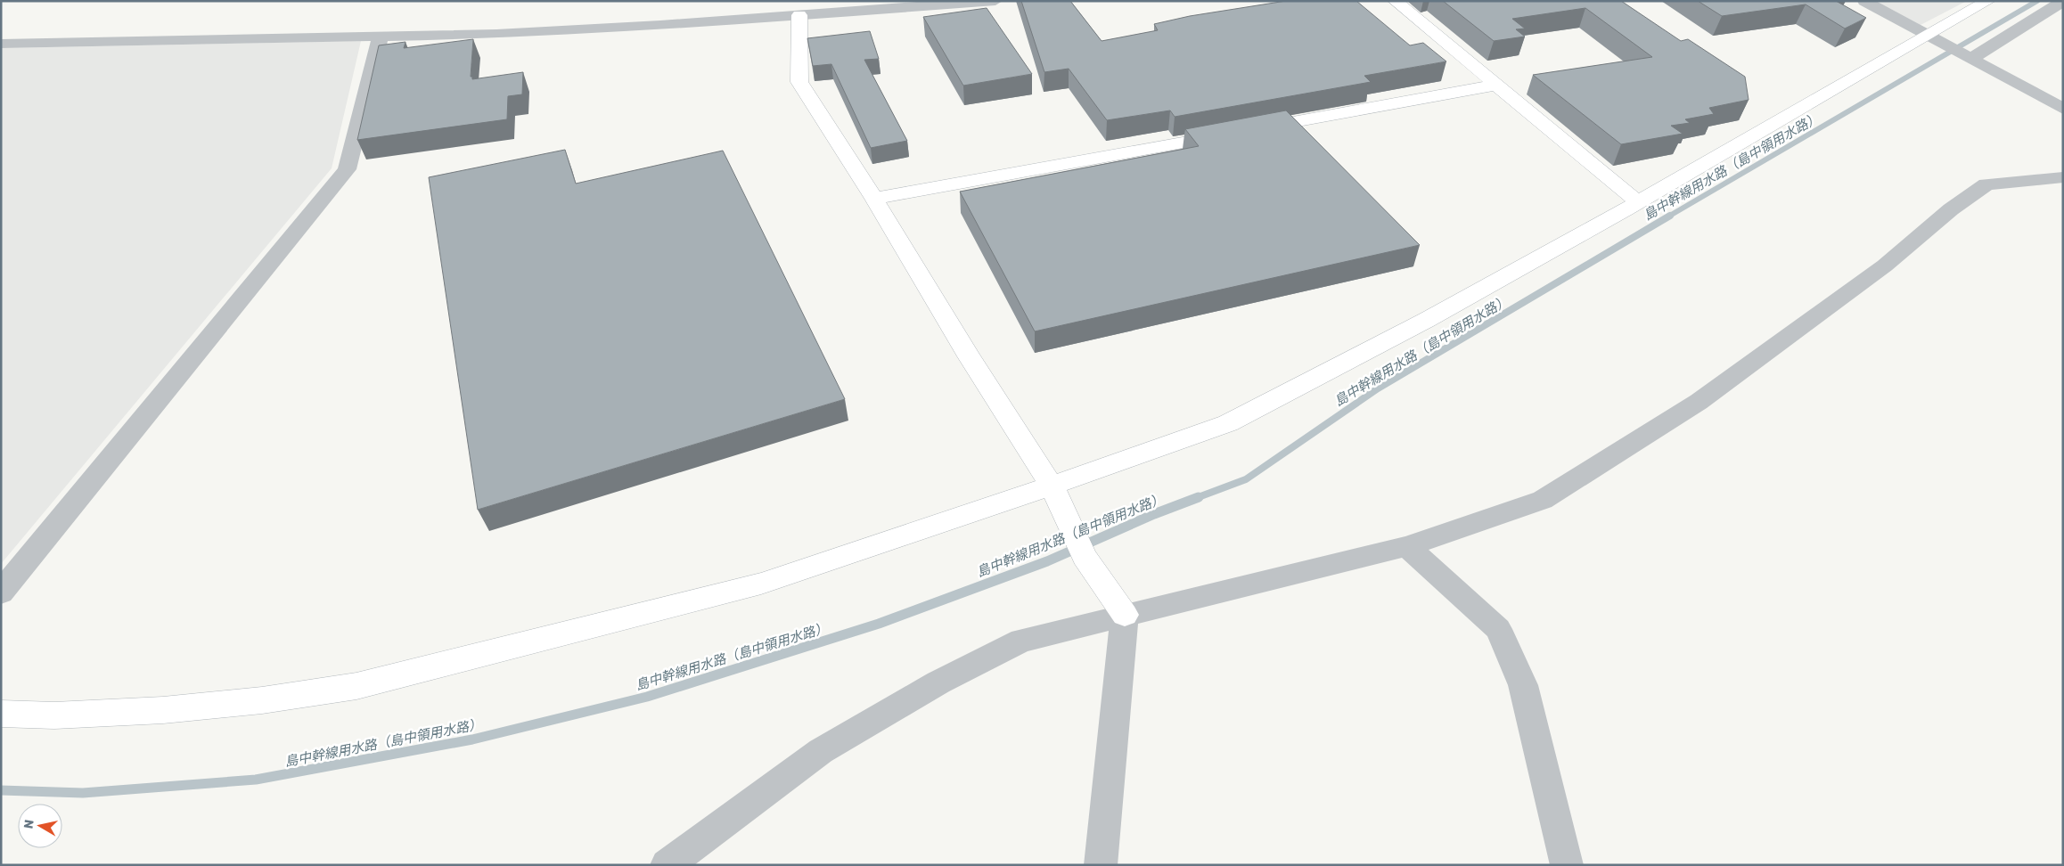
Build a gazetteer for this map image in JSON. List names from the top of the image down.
{
  "water": ["島中幹線用水路（島中領用水路）"],
  "north": "left"
}
